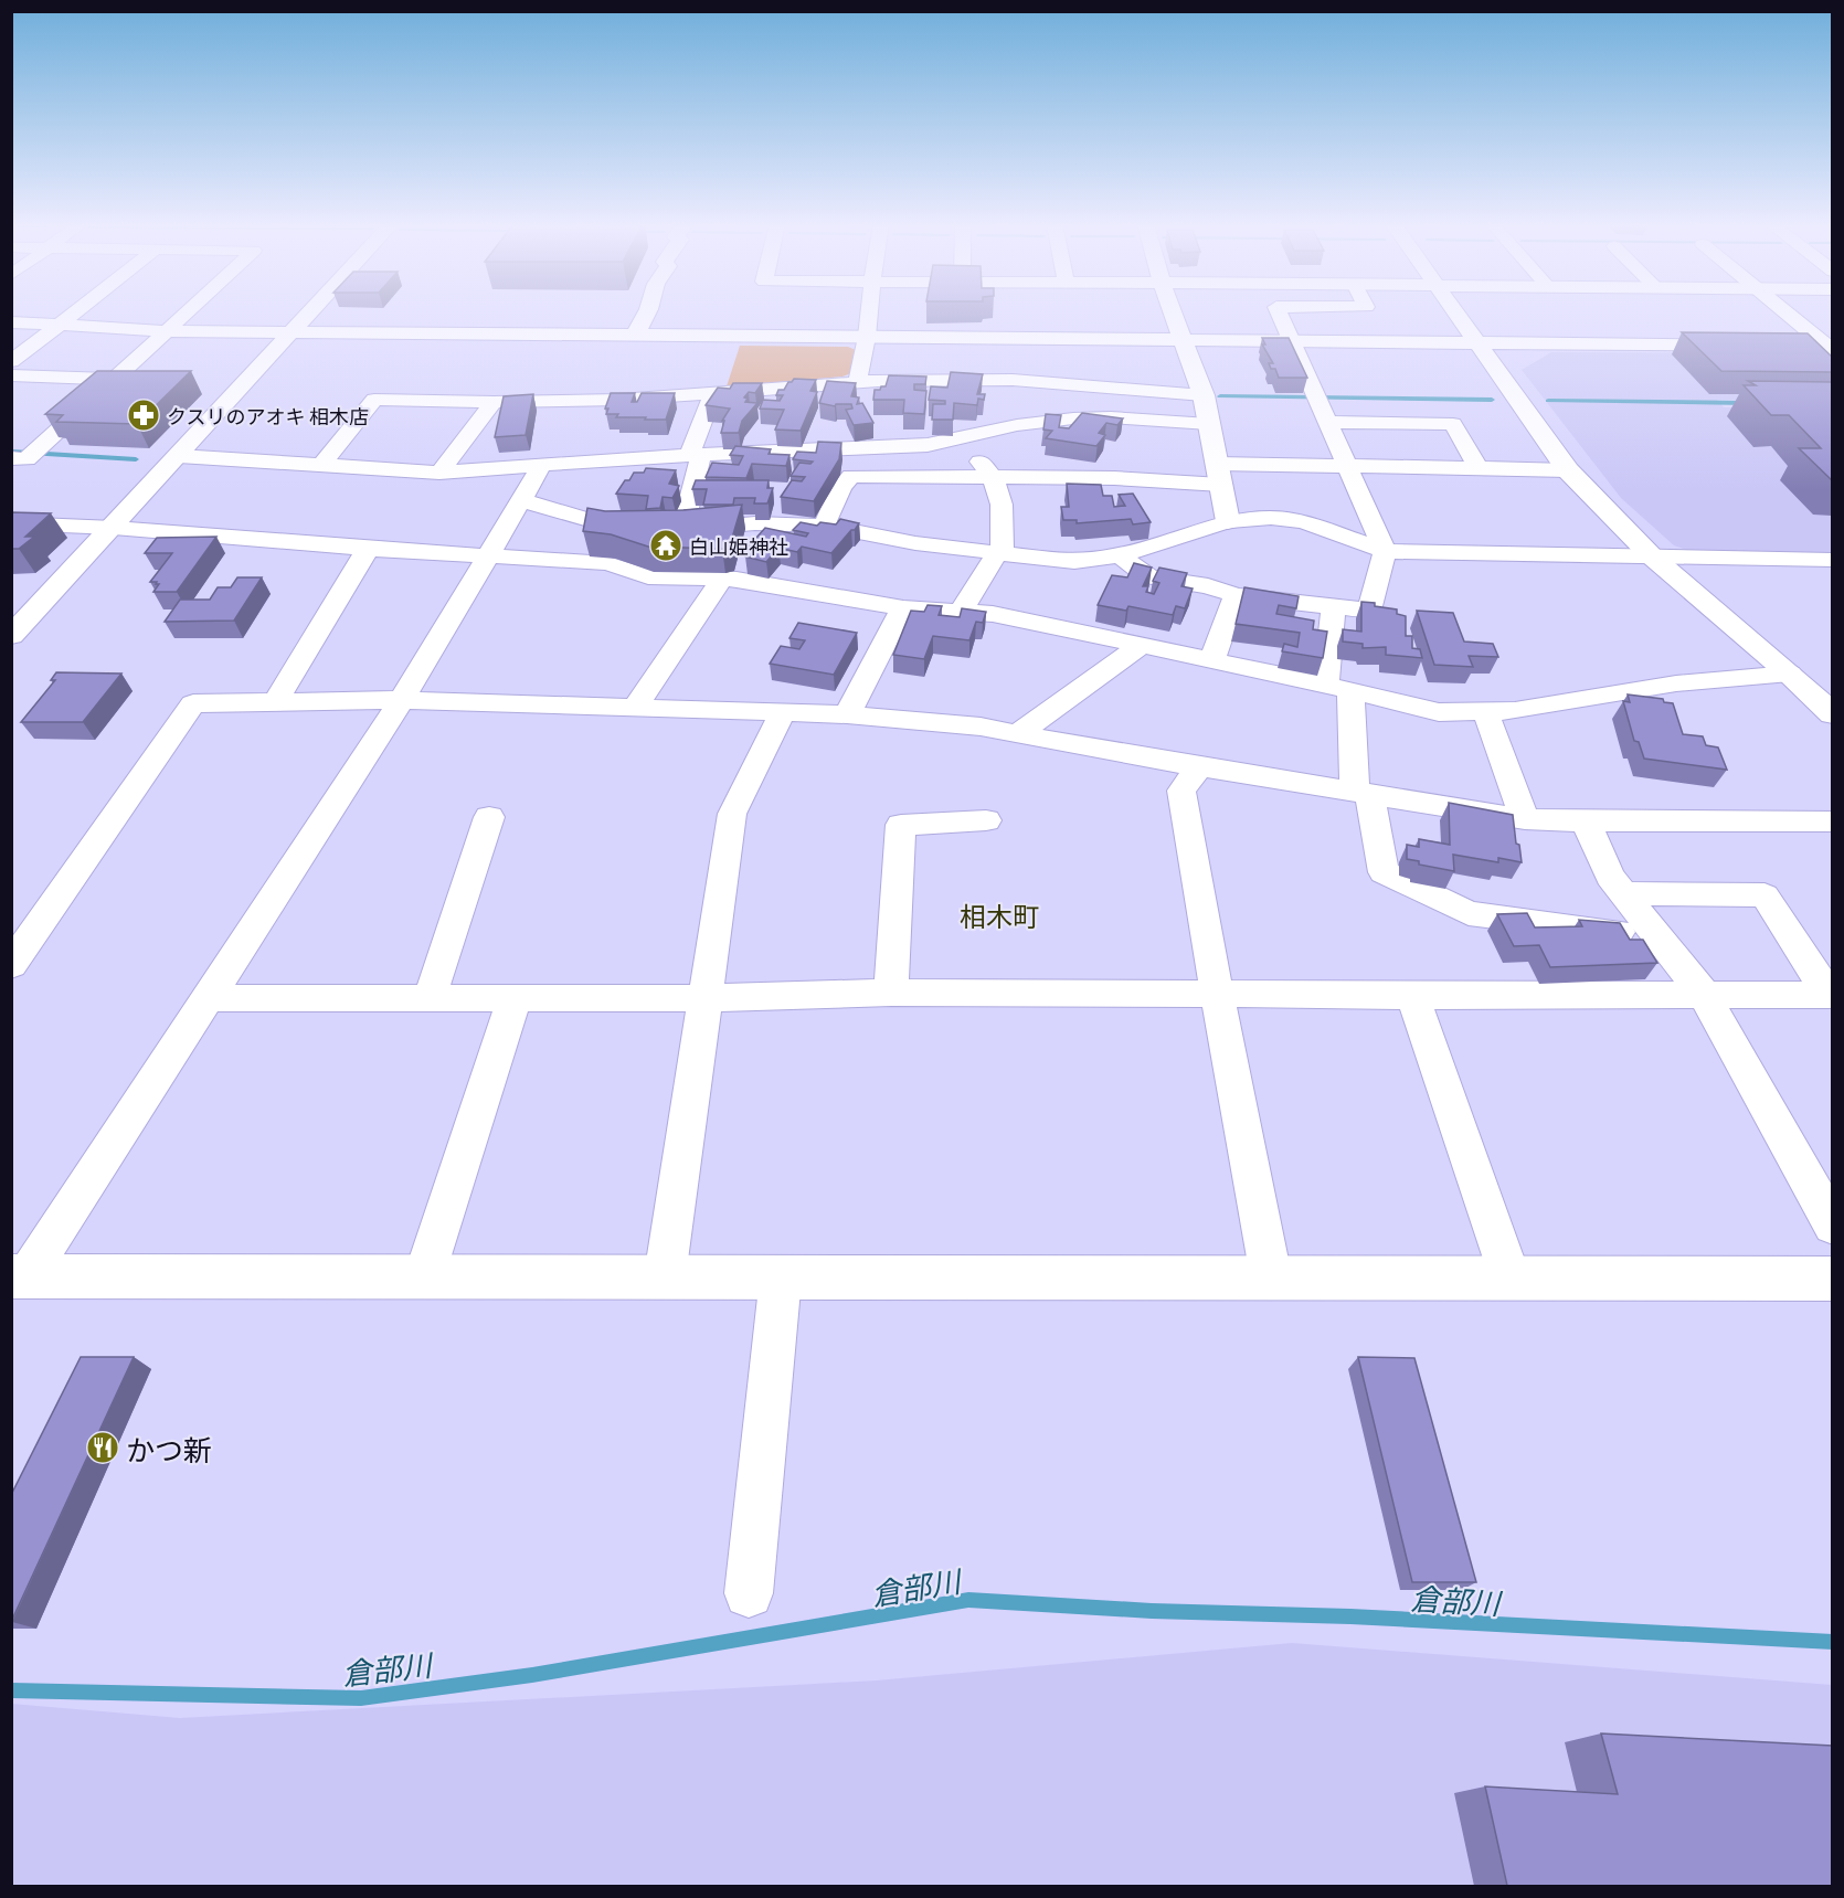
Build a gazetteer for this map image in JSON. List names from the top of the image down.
{
  "districts": ["相木町"],
  "water": ["倉部川"],
  "places": {
    "pharmacy": ["クスリのアオキ 相木店"],
    "temple": ["白山姫神社"],
    "restaurant": ["かつ新"]
  }
}
